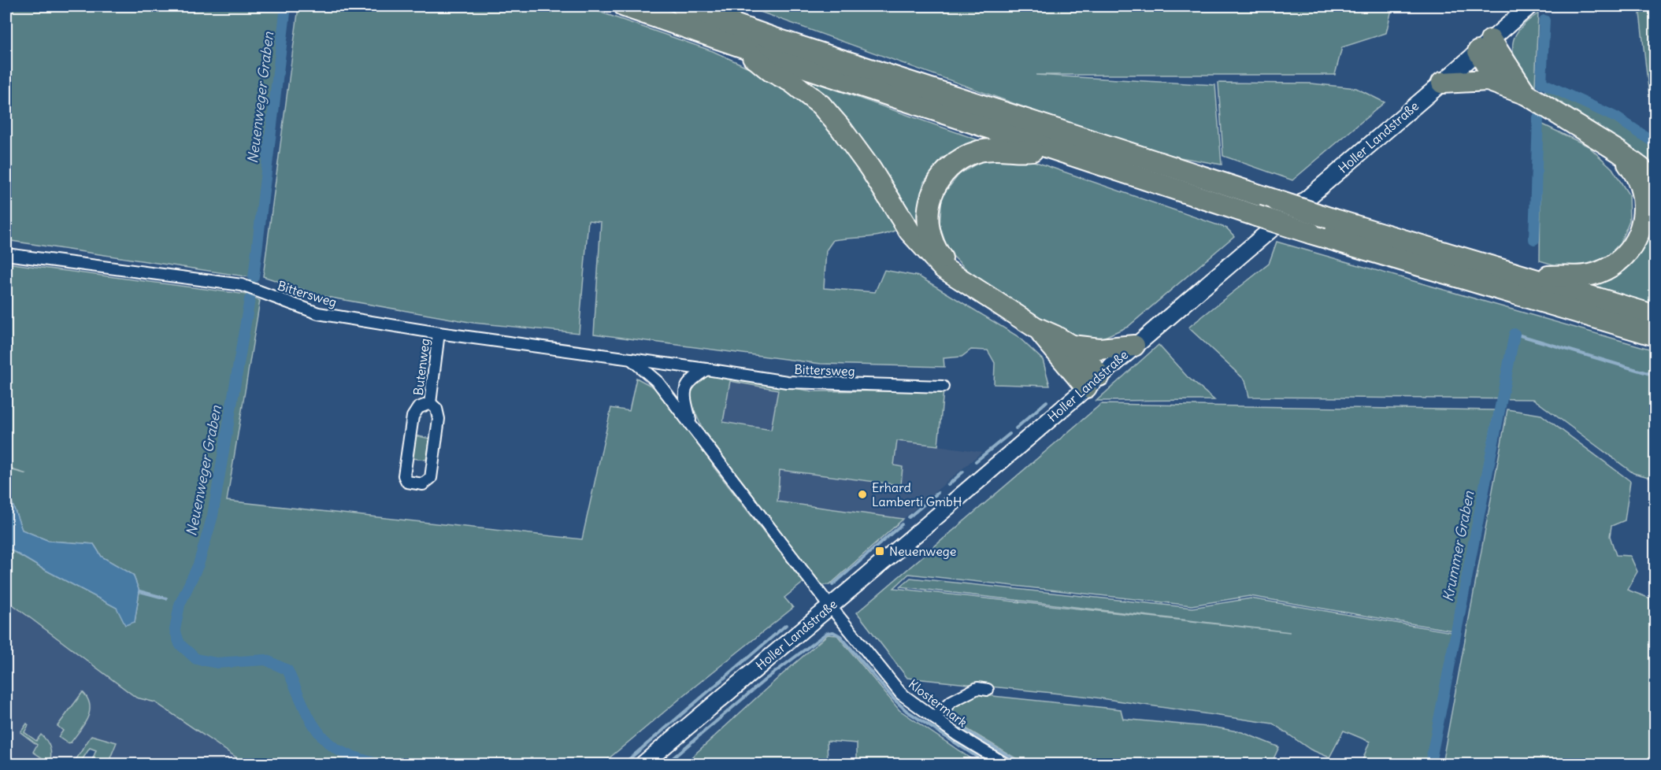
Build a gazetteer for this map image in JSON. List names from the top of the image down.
{
  "streets": {
    "main road": ["Holler Landstraße"],
    "street": ["Bittersweg", "Butenweg", "Klostermark"]
  },
  "crossings": [
    ["Holler Landstraße", "Klostermark"],
    ["Bittersweg", "Butenweg"]
  ],
  "water": ["Neuenweger Graben", "Krummer Graben"],
  "places": {
    "other": ["Erhard Lamberti GmbH"],
    "transit": ["Neuenwege"]
  }
}
